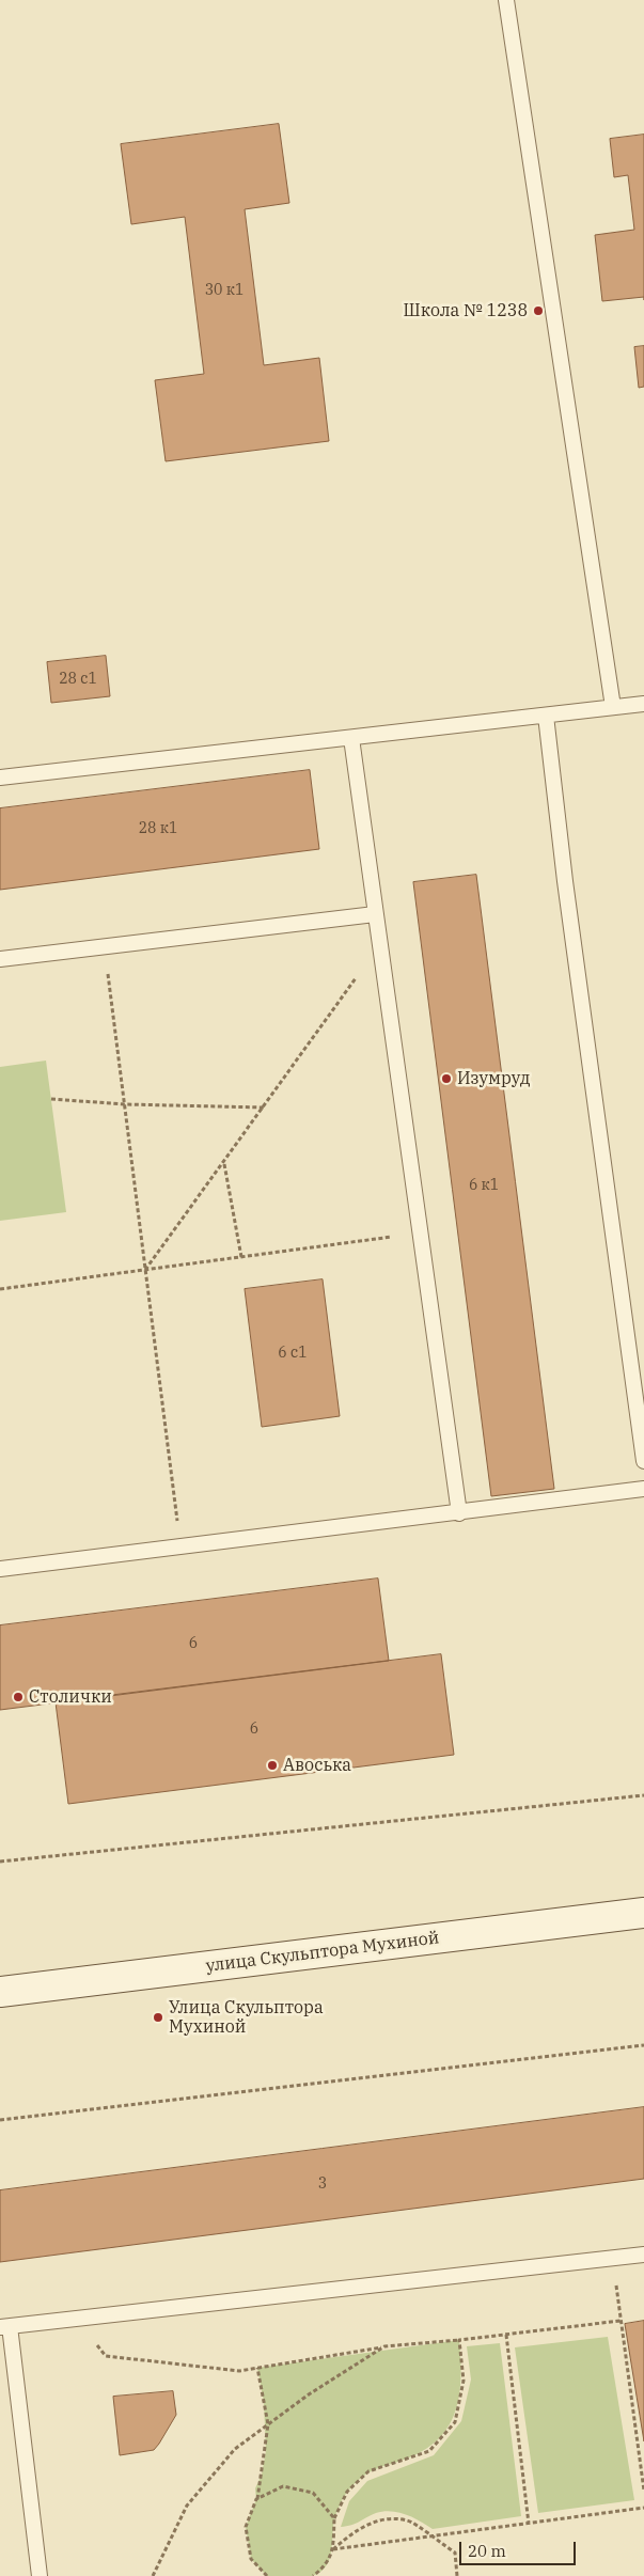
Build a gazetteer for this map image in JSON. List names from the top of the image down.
{
  "streets": {
    "street": ["улица Скульптора Мухиной"]
  },
  "places": [
    "Школа № 1238",
    "Изумруд",
    "Столички",
    "Авоська",
    "Улица Скульптора Мухиной"
  ],
  "house_numbers": [
    "30 к1",
    "28 с1",
    "28 к1",
    "6 к1",
    "6 с1",
    "6",
    "6",
    "3"
  ],
  "scale_bar": "20 m"
}
